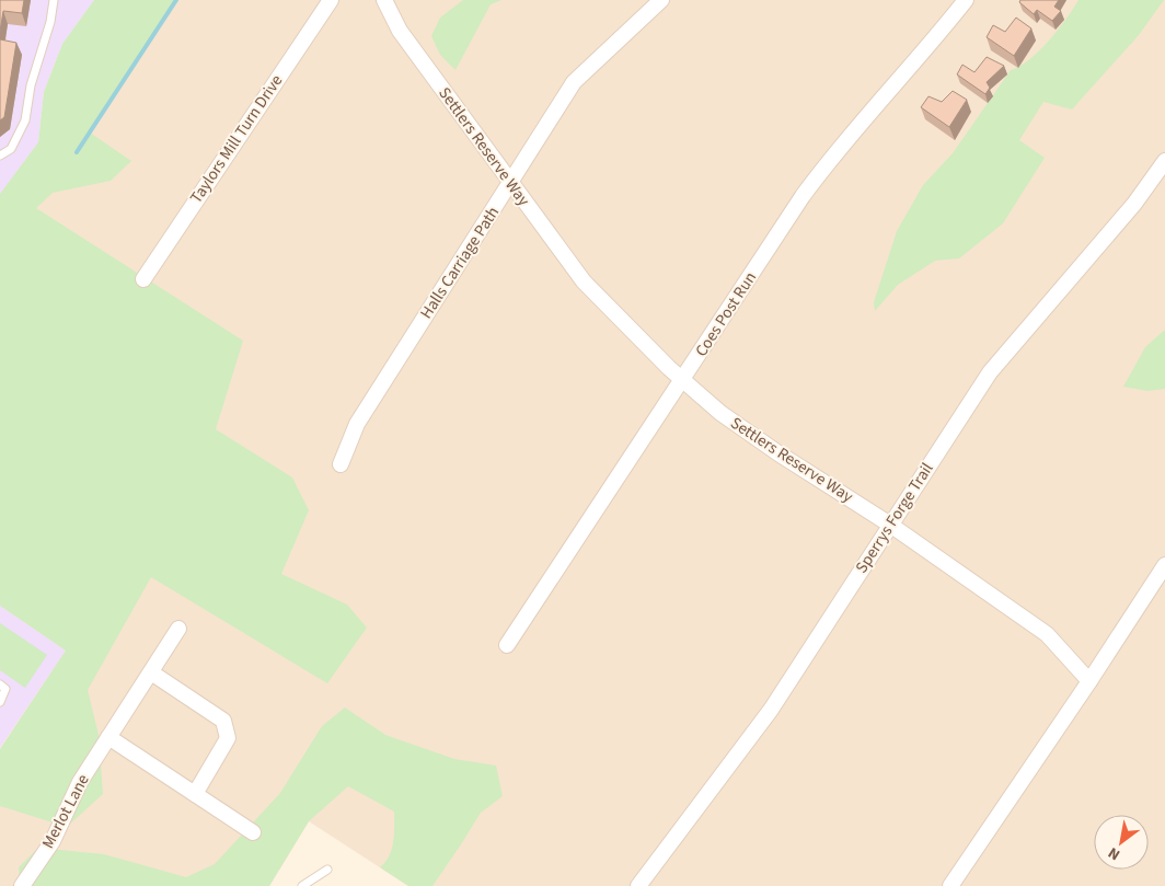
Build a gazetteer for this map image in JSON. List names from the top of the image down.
{
  "streets": {
    "street": [
      "Taylors Mill Turn Drive",
      "Settlers Reserve Way",
      "Halls Carriage Path",
      "Coes Post Run",
      "Sperrys Forge Trail",
      "Merlot Lane"
    ]
  },
  "crossings": [
    ["Settlers Reserve Way", "Halls Carriage Path"],
    ["Settlers Reserve Way", "Coes Post Run"],
    ["Settlers Reserve Way", "Sperrys Forge Trail"]
  ],
  "north": "bottom left"
}
